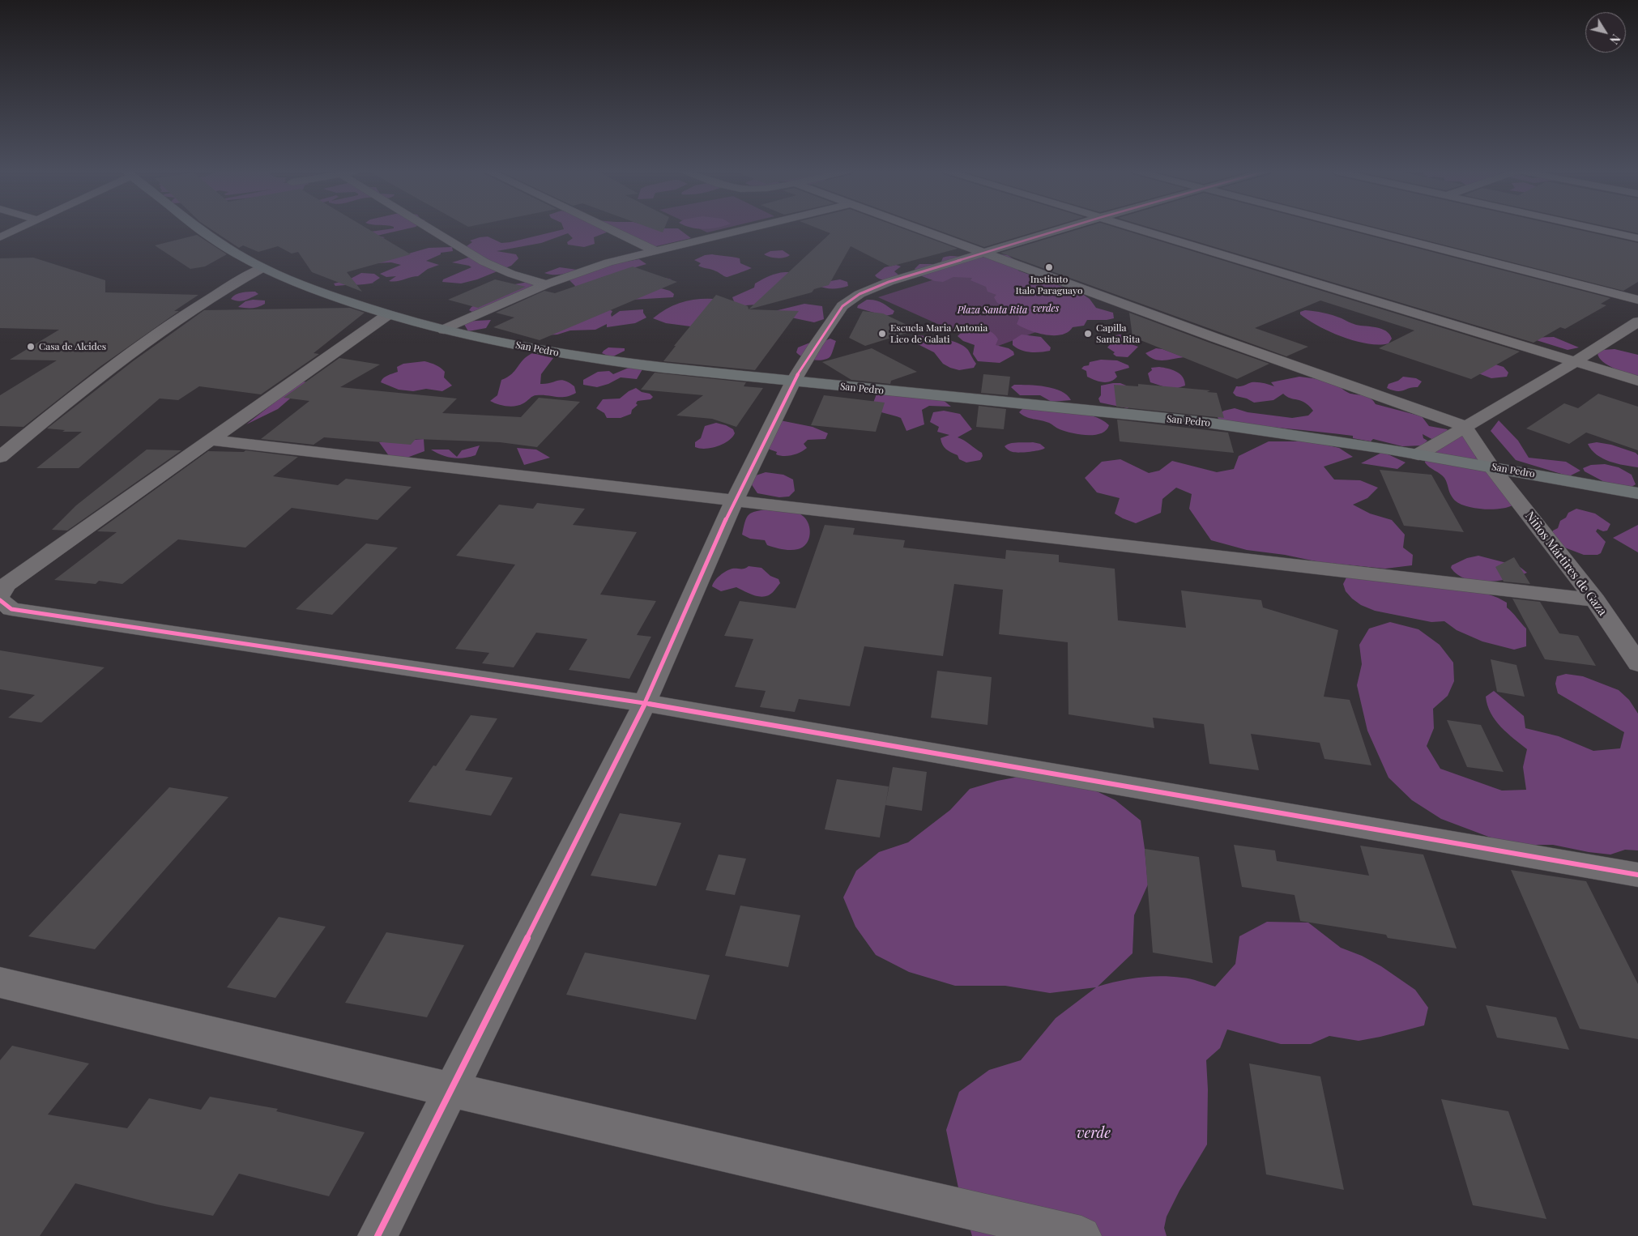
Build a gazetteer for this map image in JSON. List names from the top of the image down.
{
  "streets": {
    "main road": ["San Pedro"],
    "street": ["Niños Mártires de Gaza"]
  },
  "crossings": [
    ["San Pedro", "Niños Mártires de Gaza"]
  ],
  "parks": ["verdes", "Plaza Santa Rita", "verde"],
  "places": [
    "Instituto Italo Paraguayo",
    "Escuela Maria Antonia Lico de Galati",
    "Capilla Santa Rita",
    "Casa de Alcides"
  ],
  "north": "bottom right"
}
